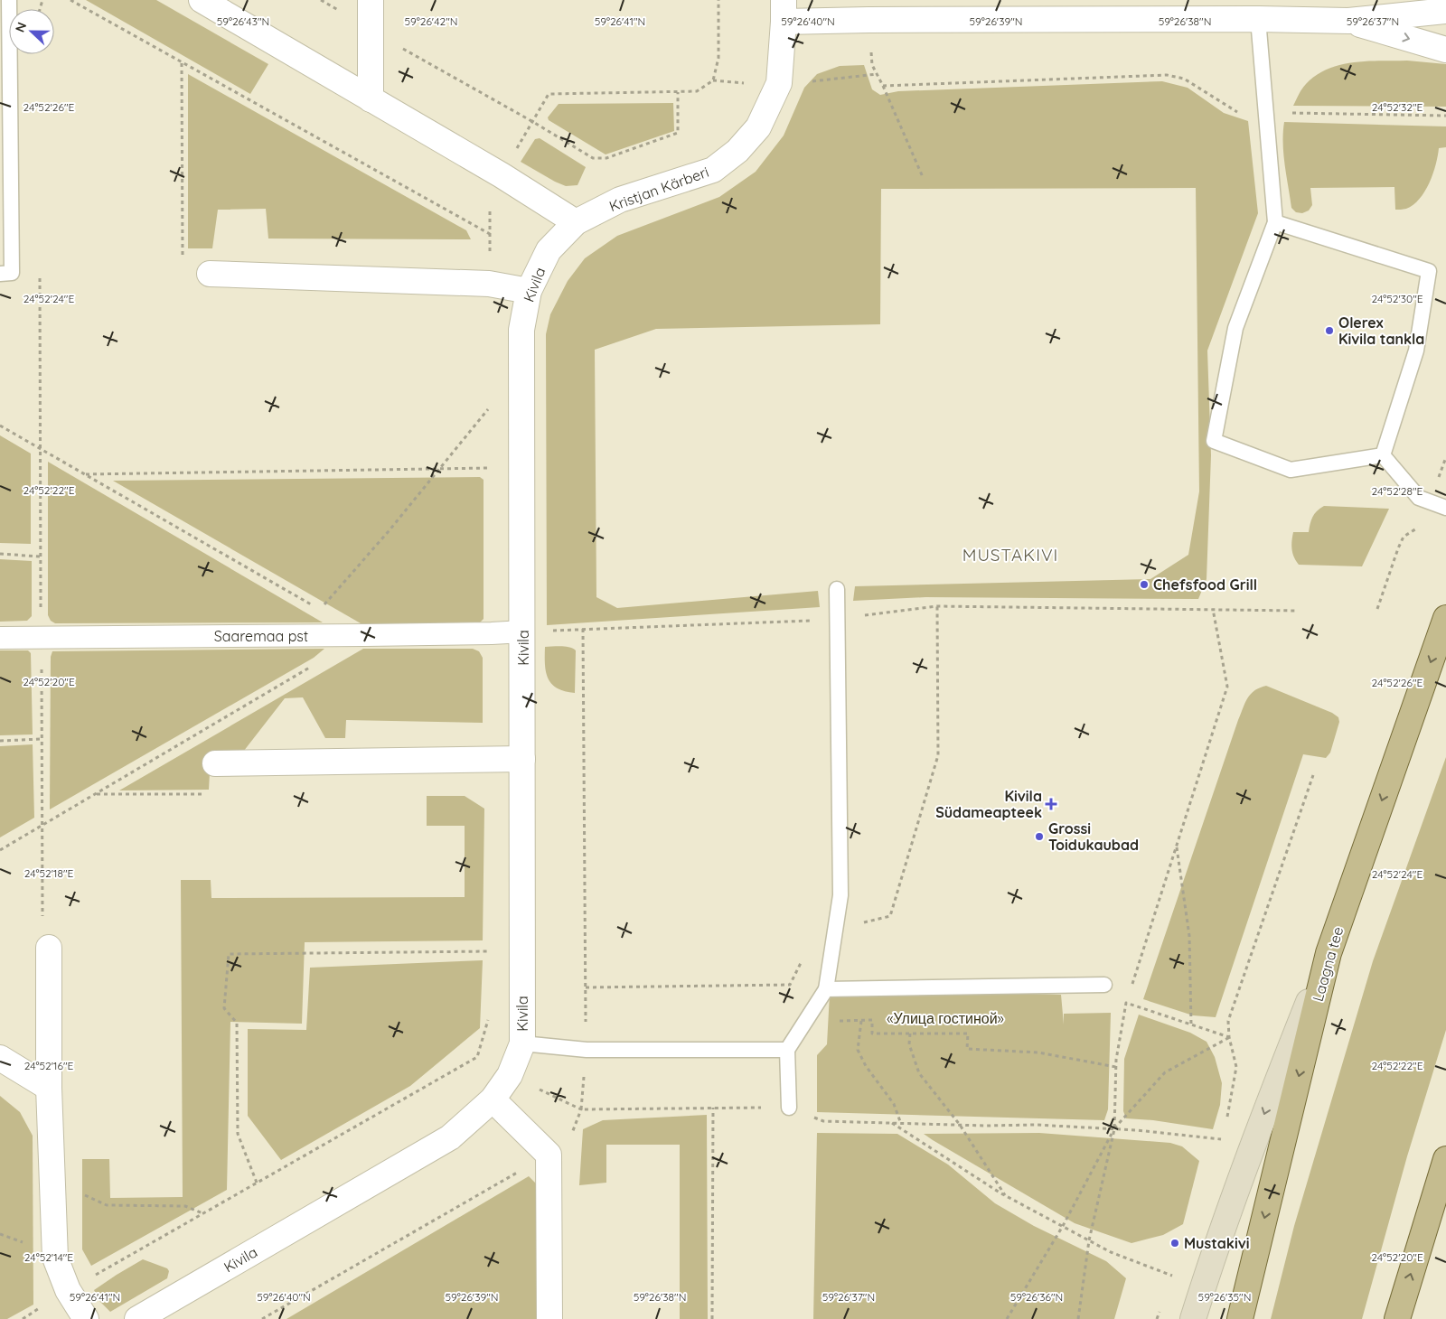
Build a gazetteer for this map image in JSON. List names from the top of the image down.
{
  "streets": {
    "main road": ["Laagna tee"],
    "street": ["Kristjan Kärberi", "Kivila", "Saaremaa pst"]
  },
  "crossings": [
    ["Kristjan Kärberi", "Kivila"],
    ["Kivila", "Saaremaa pst"]
  ],
  "districts": ["MUSTAKIVI"],
  "parks": ["«Улица гостиной»"],
  "places": {
    "other": [
      "Olerex Kivila tankla",
      "Chefsfood Grill",
      "Grossi Toidukaubad",
      "Mustakivi"
    ],
    "health": ["Kivila Südameapteek"]
  },
  "north": "left",
  "coordinates": [
    "59°26'43\"N",
    "59°26'42\"N",
    "59°26'41\"N",
    "59°26'40\"N",
    "59°26'39\"N",
    "59°26'38\"N",
    "59°26'37\"N",
    "24°52'26\"E",
    "24°52'32\"E",
    "24°52'24\"E",
    "24°52'30\"E",
    "24°52'22\"E",
    "24°52'28\"E",
    "24°52'20\"E",
    "24°52'18\"E",
    "24°52'16\"E",
    "24°52'14\"E",
    "59°26'36\"N",
    "59°26'35\"N"
  ]
}
